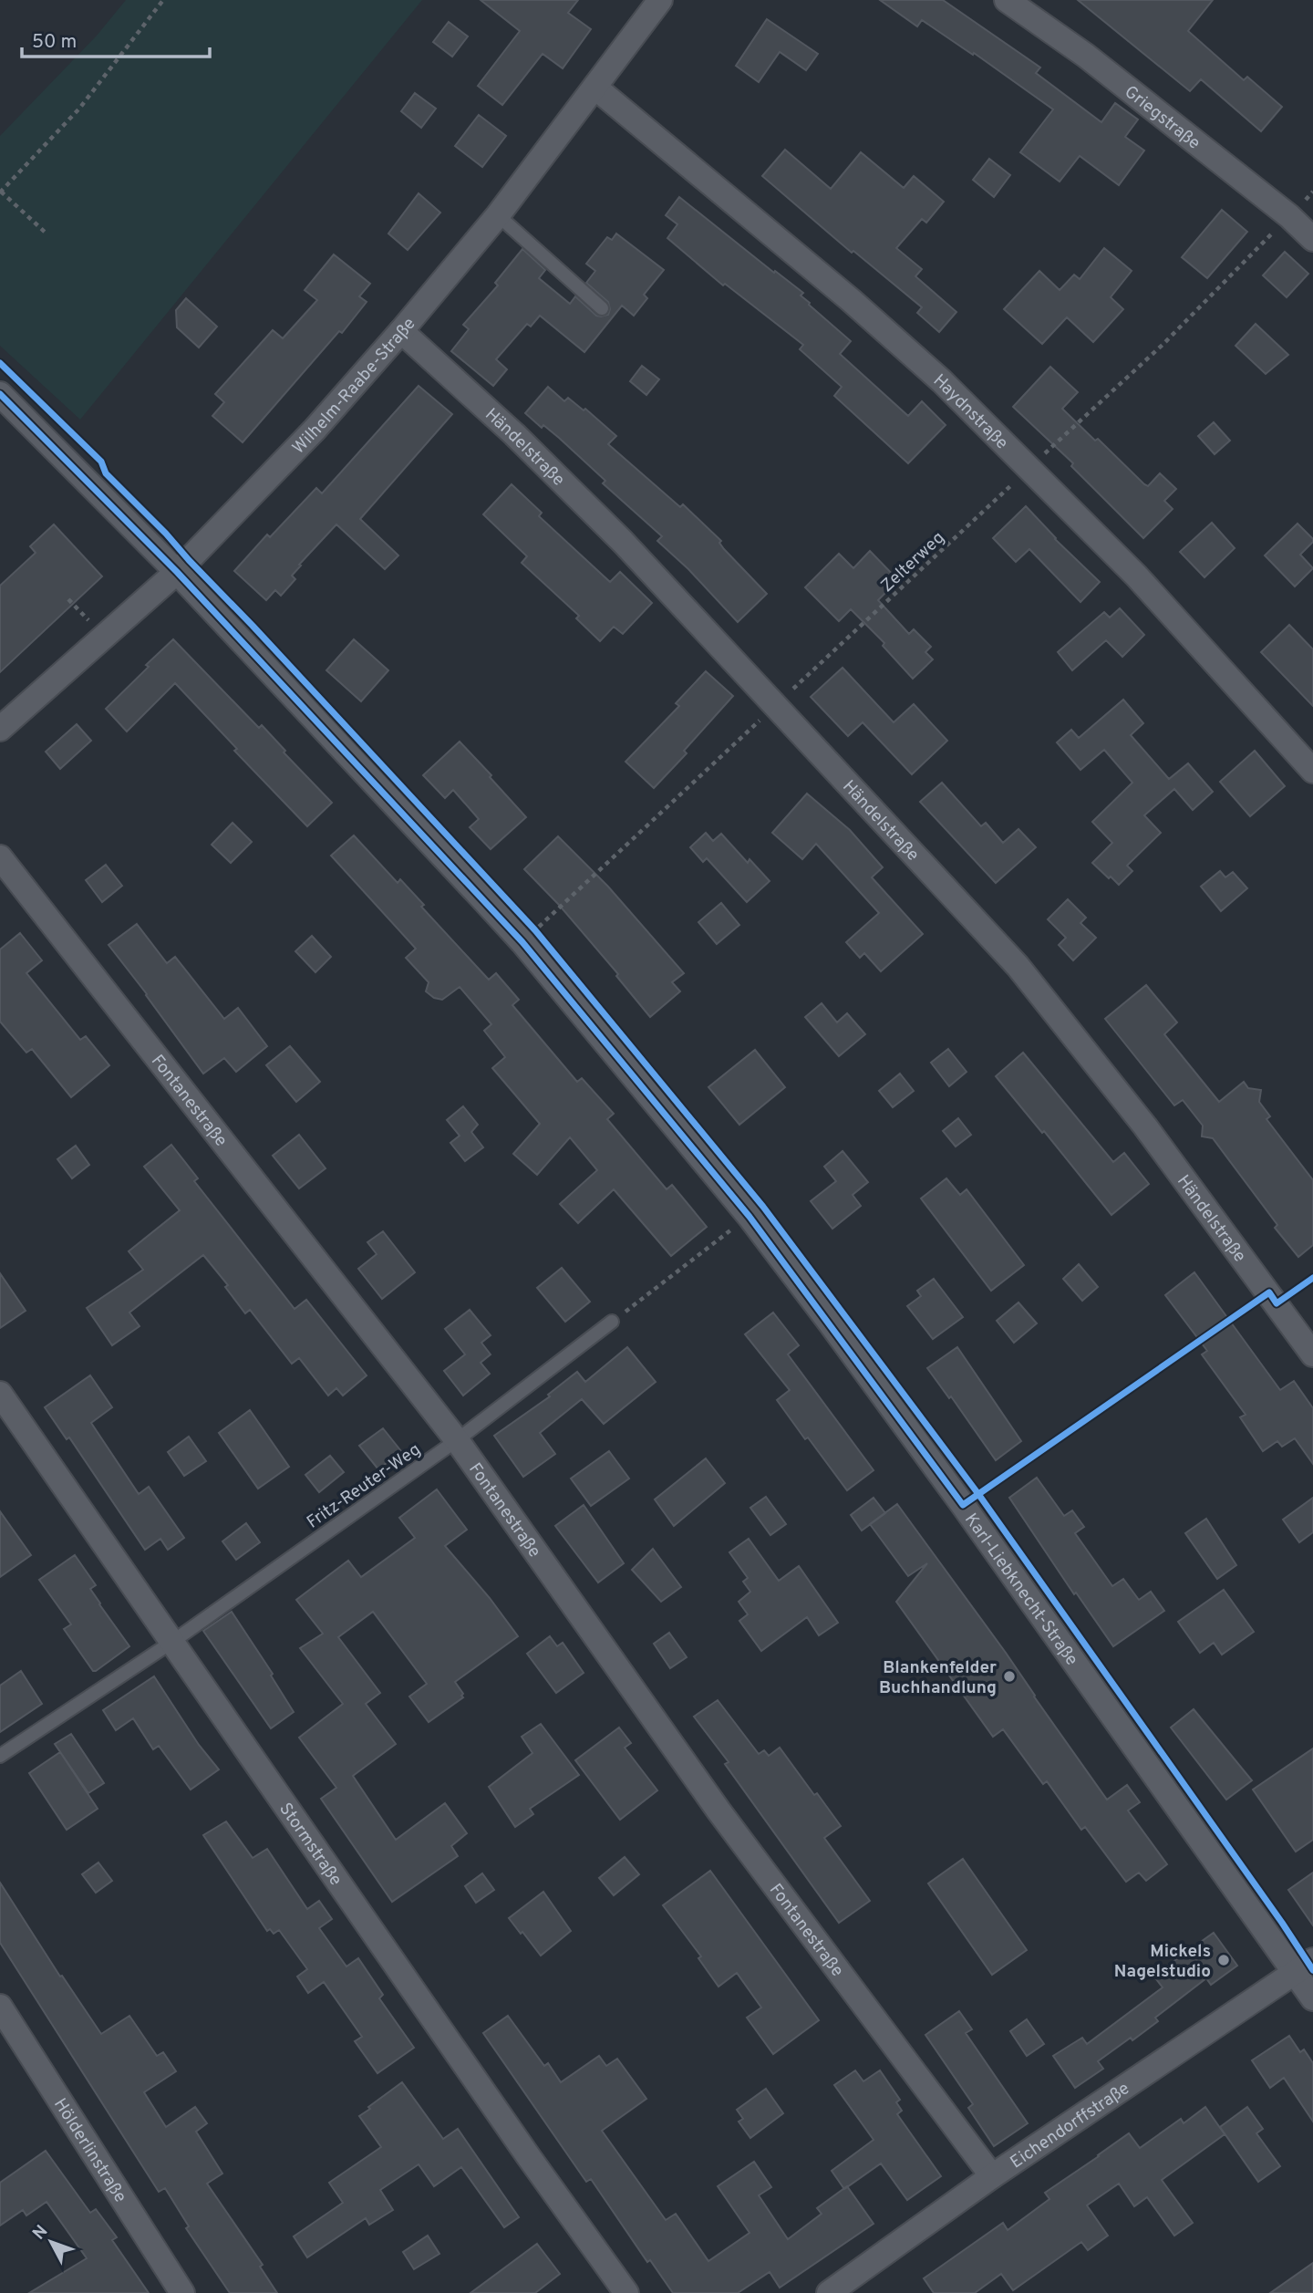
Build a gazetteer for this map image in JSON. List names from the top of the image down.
{
  "streets": {
    "street": [
      "Griegstraße",
      "Wilhelm-Raabe-Straße",
      "Haydnstraße",
      "Händelstraße",
      "Fontanestraße",
      "Karl-Liebknecht-Straße",
      "Stormstraße",
      "Eichendorffstraße",
      "Hölderlinstraße"
    ],
    "lane": ["Fritz-Reuter-Weg"],
    "path": ["Zelterweg"]
  },
  "crossings": [
    ["Griegstraße", "Zelterweg"],
    ["Wilhelm-Raabe-Straße", "Haydnstraße"],
    ["Wilhelm-Raabe-Straße", "Händelstraße"],
    ["Wilhelm-Raabe-Straße", "Karl-Liebknecht-Straße"],
    ["Haydnstraße", "Zelterweg"],
    ["Händelstraße", "Zelterweg"],
    ["Zelterweg", "Karl-Liebknecht-Straße"],
    ["Fontanestraße", "Fritz-Reuter-Weg"],
    ["Fontanestraße", "Eichendorffstraße"],
    ["Fritz-Reuter-Weg", "Stormstraße"],
    ["Karl-Liebknecht-Straße", "Eichendorffstraße"]
  ],
  "places": ["Blankenfelder Buchhandlung", "Mickels Nagelstudio"],
  "scale_bar": "50 m",
  "north": "top left"
}
